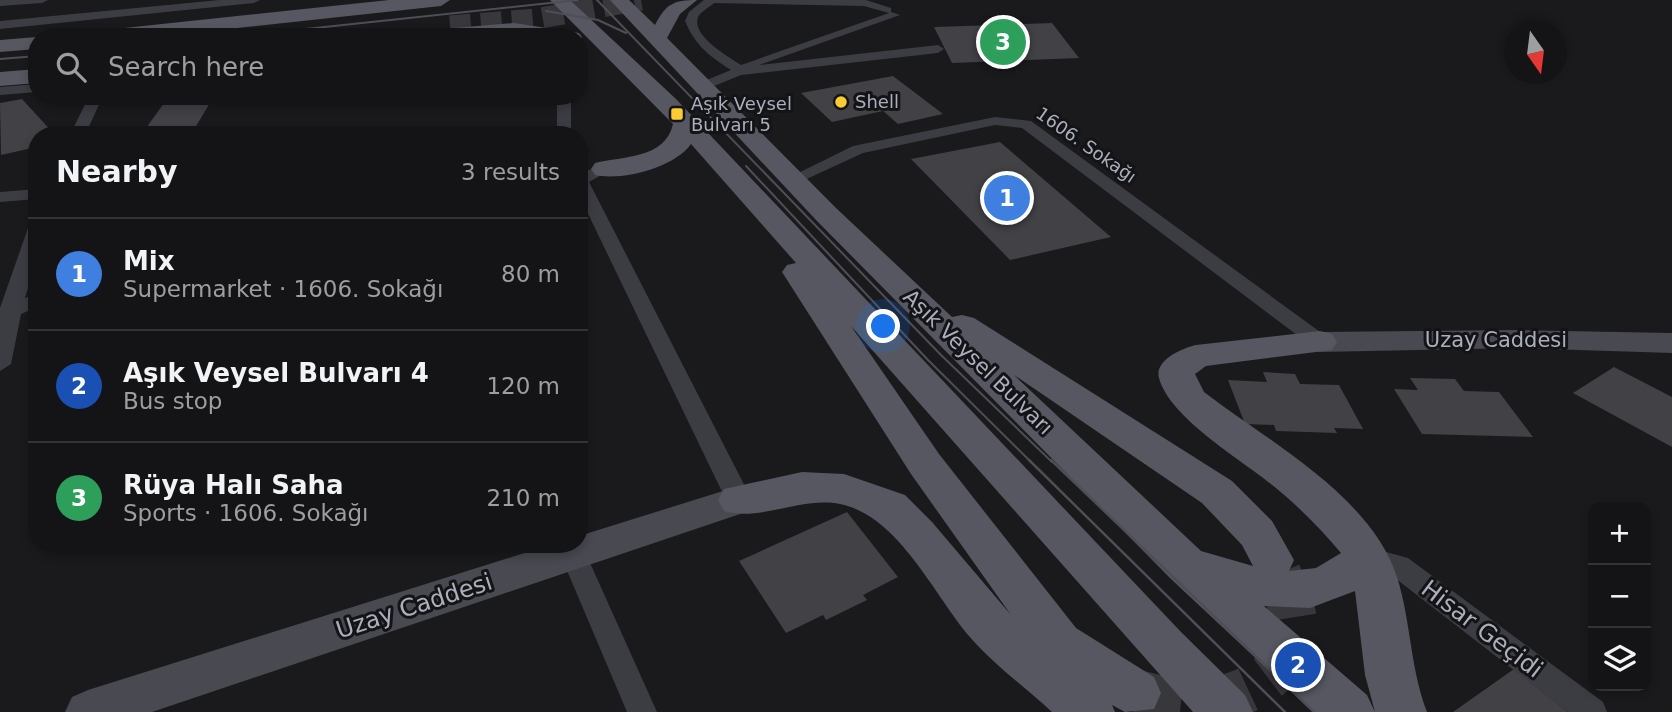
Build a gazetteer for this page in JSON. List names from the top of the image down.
{
  "streets": {
    "main road": ["Uzay Caddesi", "Aşık Veysel Bulvarı"],
    "street": ["1606. Sokağı", "Hisar Geçidi"]
  },
  "crossings": [
    ["1606. Sokağı", "Uzay Caddesi"],
    ["1606. Sokağı", "Aşık Veysel Bulvarı"]
  ],
  "places": {
    "other": ["Shell"],
    "transit": ["Aşık Veysel Bulvarı 5"]
  },
  "north": "bottom",
  "page": {
    "pins": ["3", "1", "2"],
    "search": "Search here",
    "heading": ["Nearby", "3 results"],
    "list": [
      {
        "mark": "1",
        "name": "Mix",
        "note": "Supermarket · 1606. Sokağı",
        "value": "80 m"
      },
      {
        "mark": "2",
        "name": "Aşık Veysel Bulvarı 4",
        "note": "Bus stop",
        "value": "120 m"
      },
      {
        "mark": "3",
        "name": "Rüya Halı Saha",
        "note": "Sports · 1606. Sokağı",
        "value": "210 m"
      }
    ],
    "map_buttons": ["+", "−"]
  }
}
